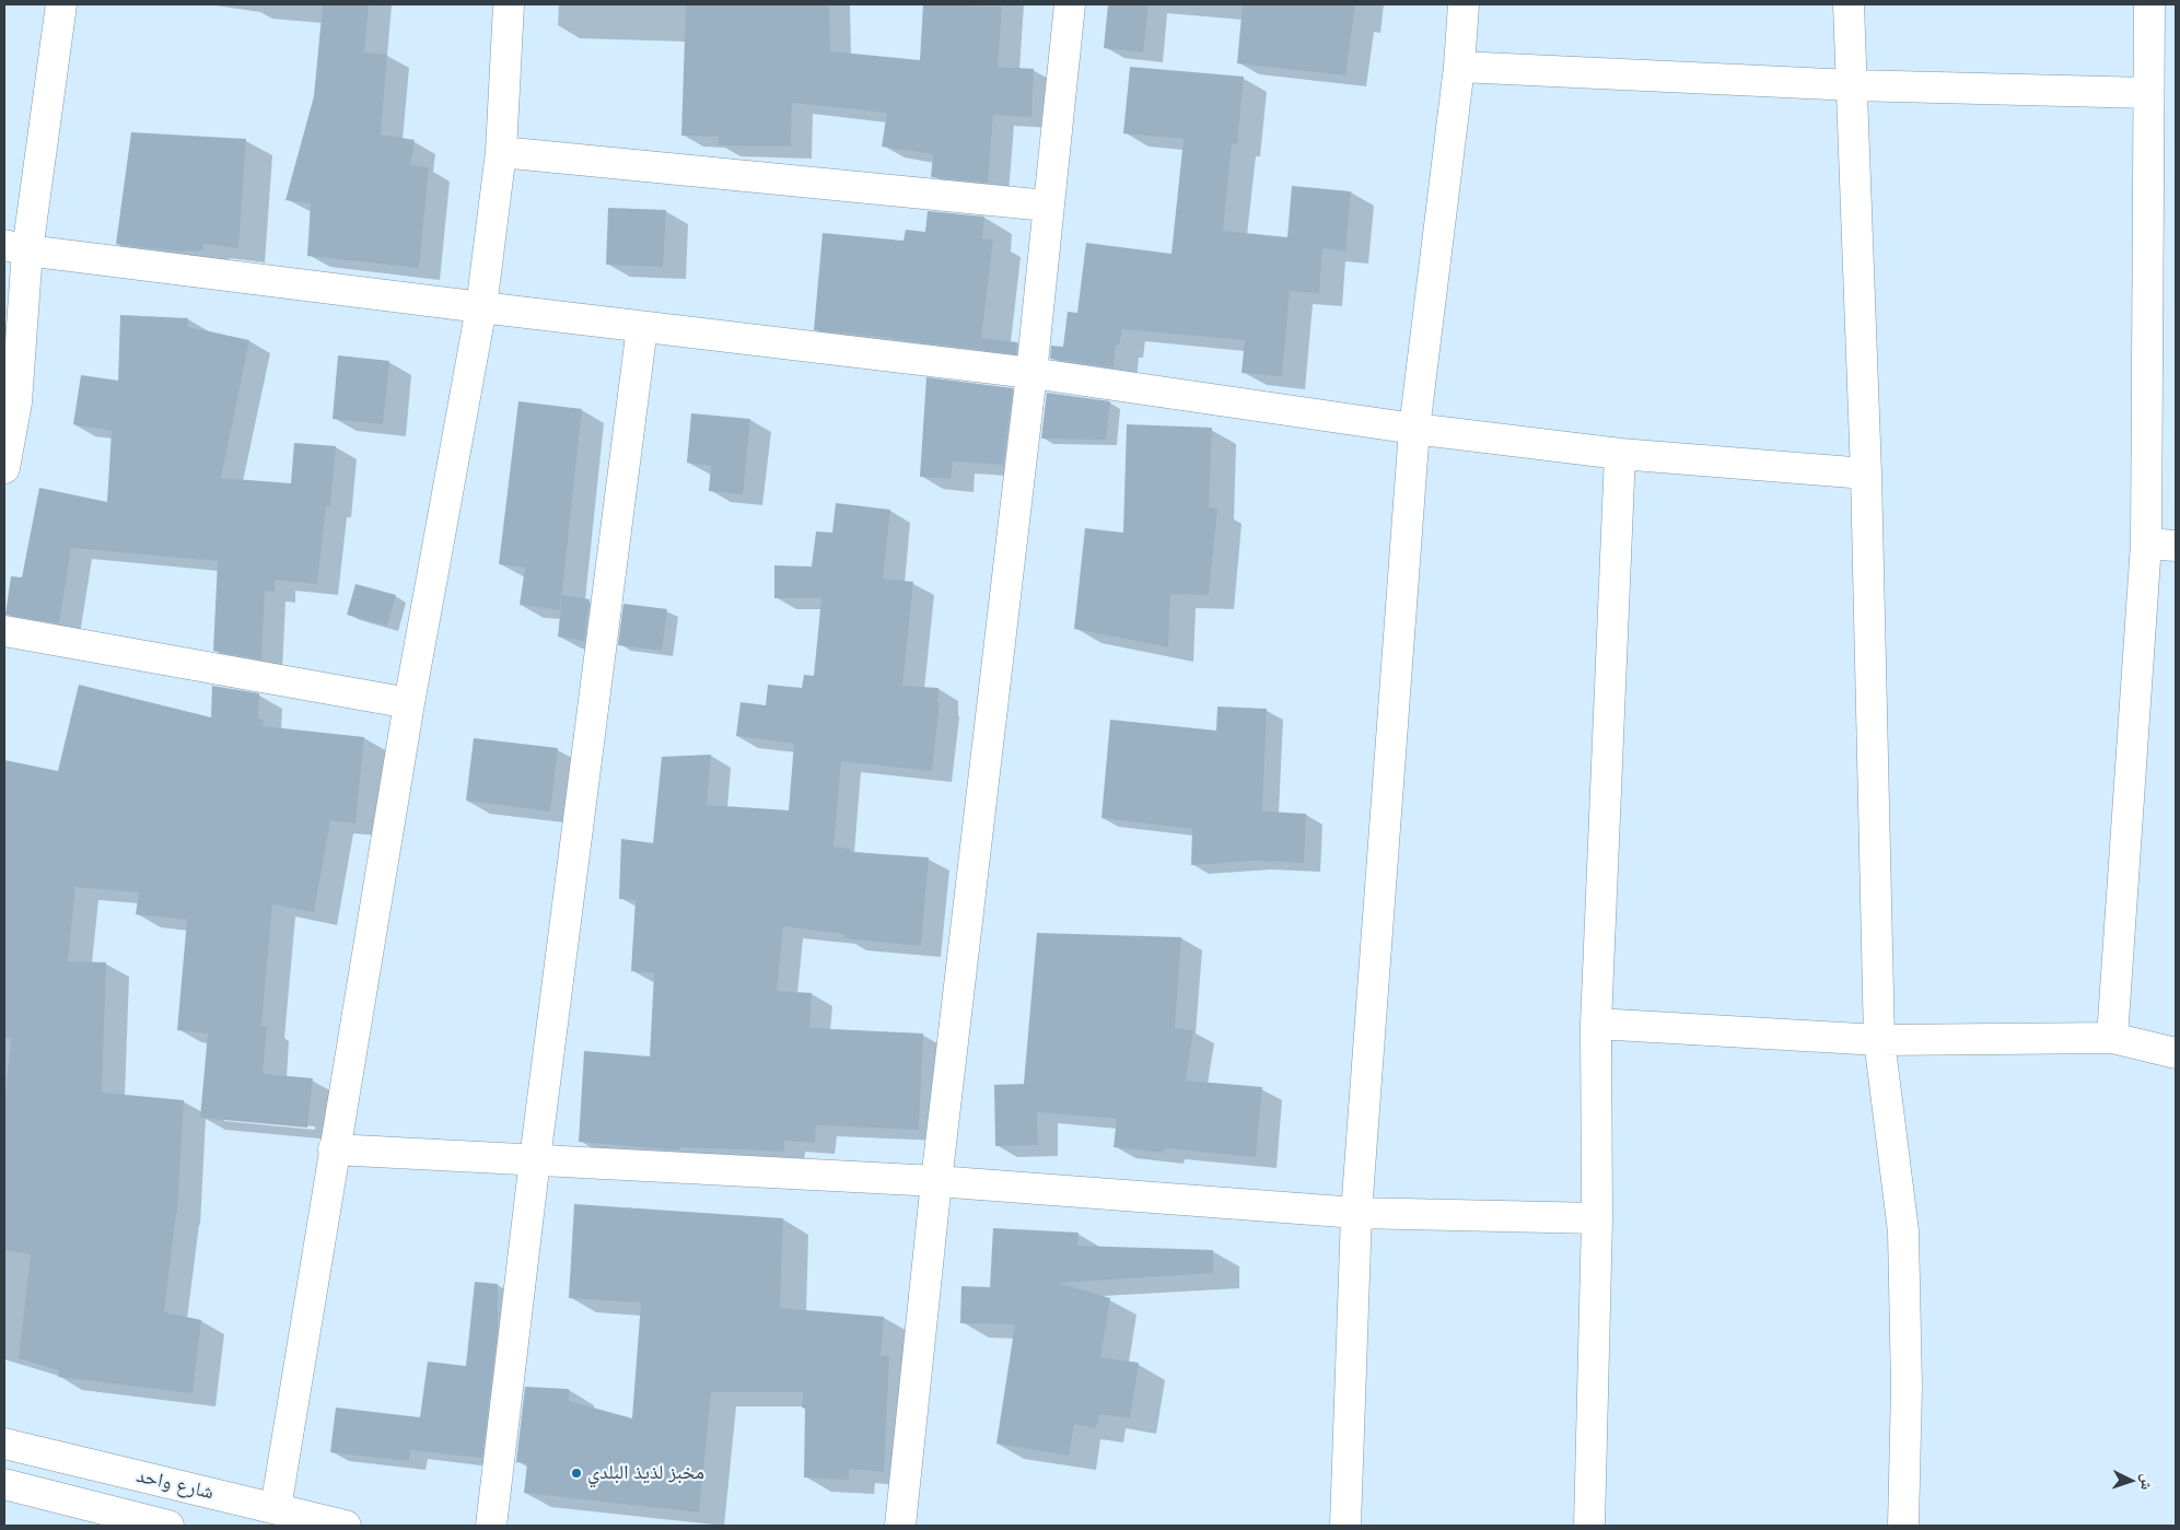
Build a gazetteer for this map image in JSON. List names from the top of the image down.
{
  "streets": {
    "street": ["شارع واحد"]
  },
  "places": ["مخبز لذيذ البلدي"],
  "north": "right"
}
